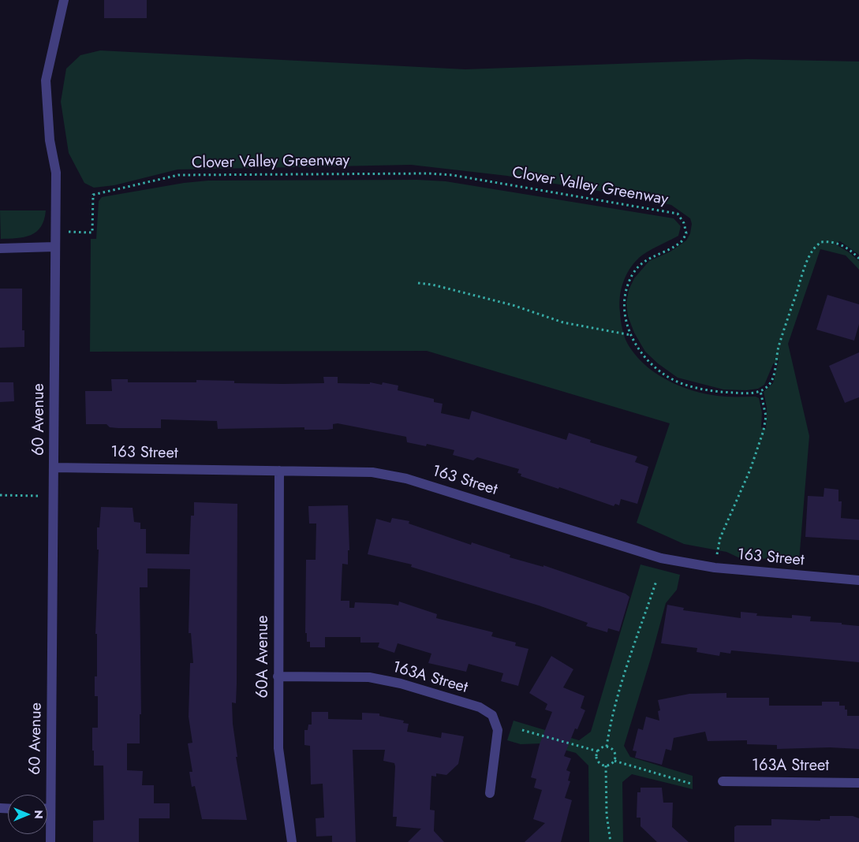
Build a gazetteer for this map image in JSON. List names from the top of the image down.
{
  "streets": {
    "street": [
      "60 Avenue",
      "163 Street",
      "60A Avenue",
      "163A Street"
    ],
    "path": ["Clover Valley Greenway"]
  },
  "crossings": [
    ["60 Avenue", "163 Street"],
    ["163 Street", "60A Avenue"],
    ["60A Avenue", "163A Street"]
  ],
  "north": "right"
}
